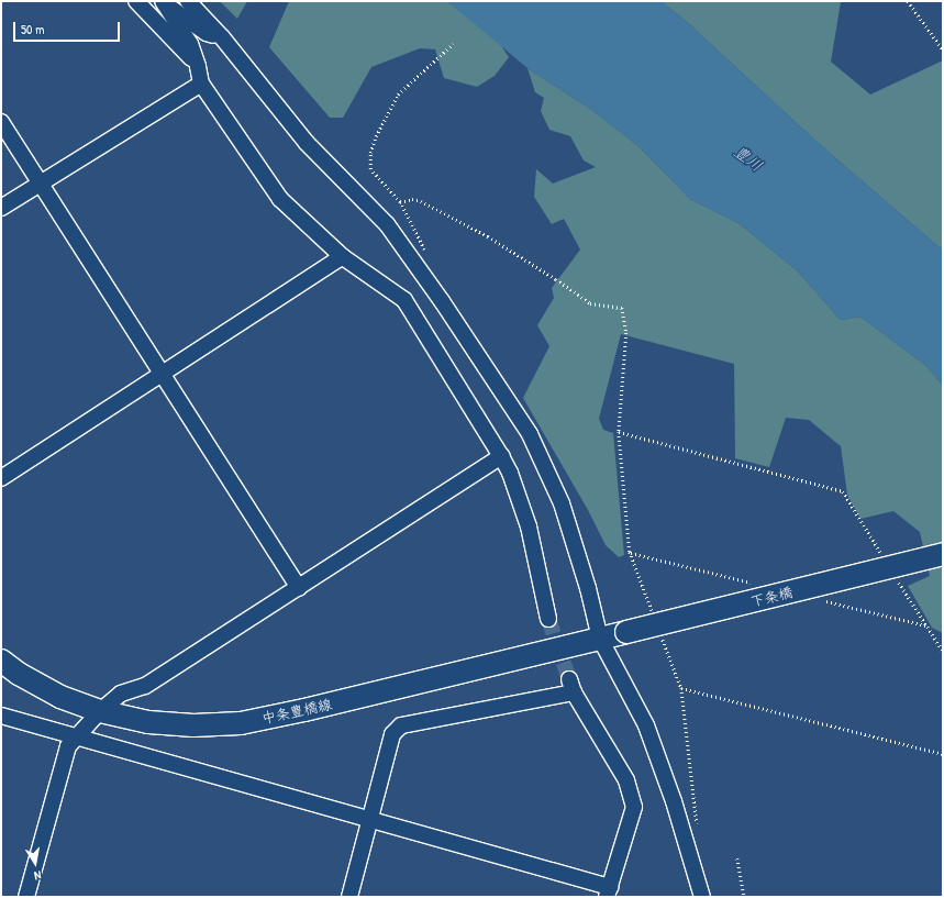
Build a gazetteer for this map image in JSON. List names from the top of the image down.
{
  "streets": {
    "main road": ["下条橋", "中条豊橋線"]
  },
  "crossings": [
    ["下条橋", "中条豊橋線"]
  ],
  "water": ["豊川"],
  "scale_bar": "50 m",
  "north": "bottom"
}
